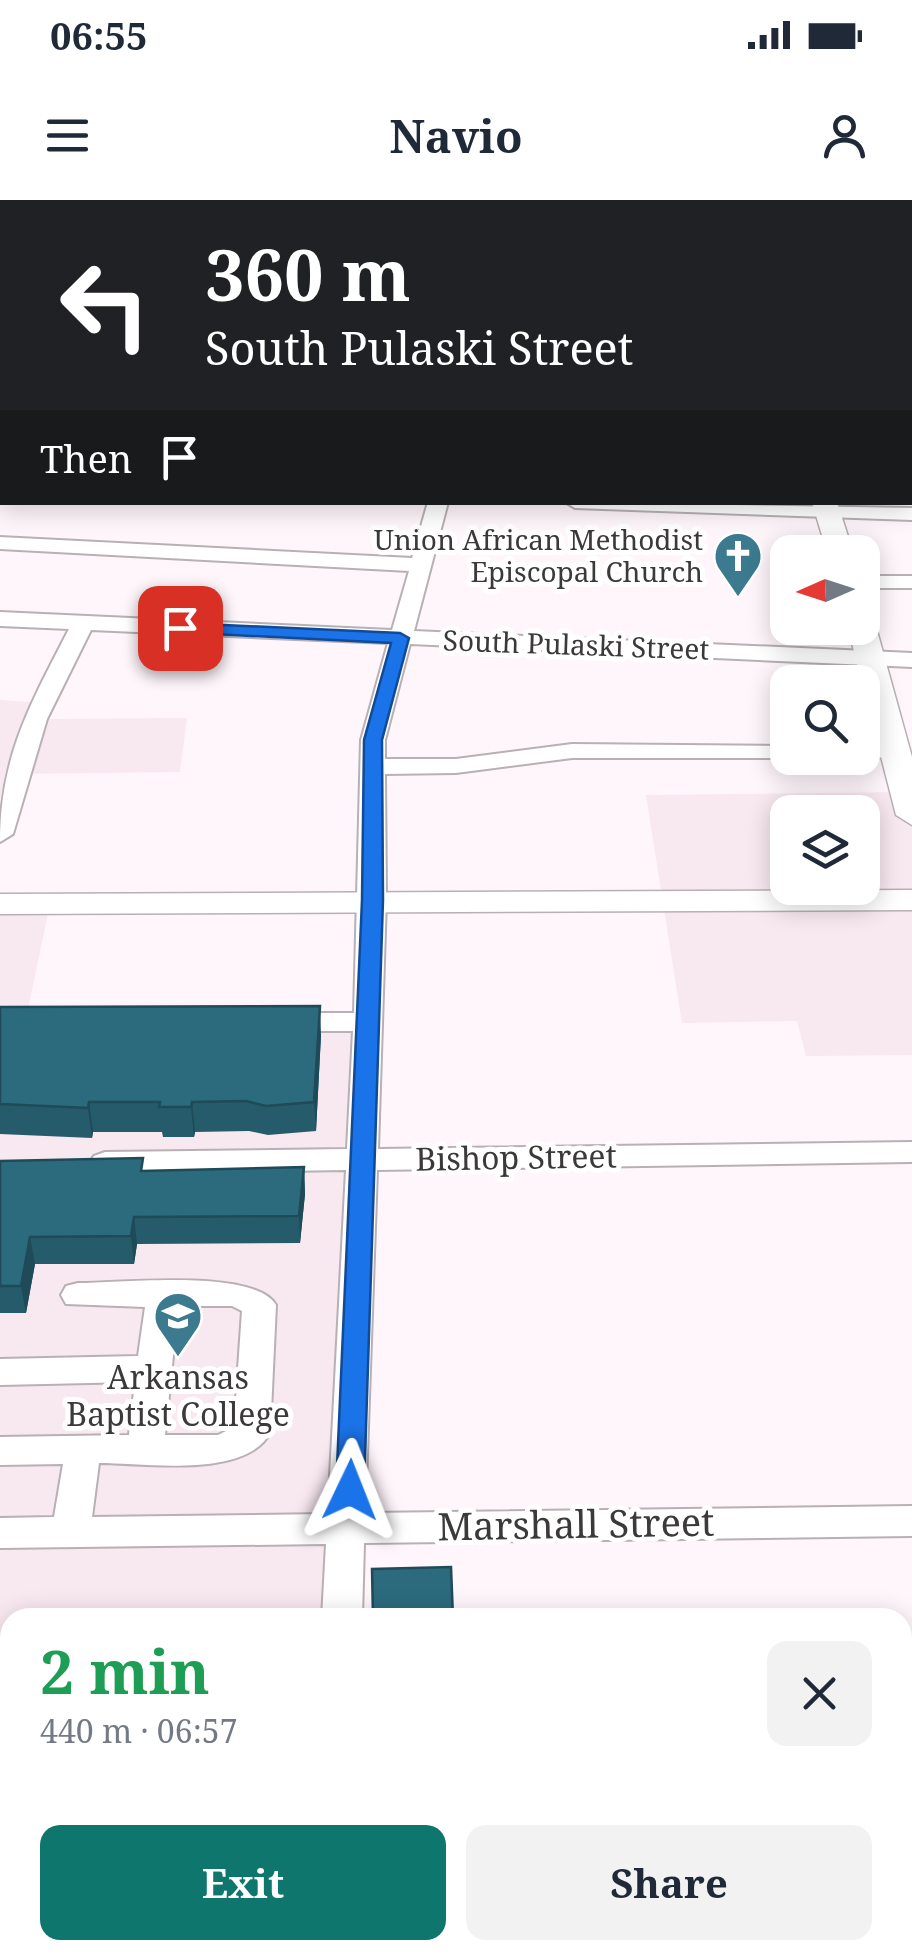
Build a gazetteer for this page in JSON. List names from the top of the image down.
{
  "streets": {
    "street": ["South Pulaski Street", "Bishop Street", "Marshall Street"]
  },
  "places": {
    "church": ["Union African Methodist Episcopal Church"],
    "school or university": ["Arkansas Baptist College"]
  },
  "north": "left",
  "page": {
    "status": "06:55",
    "header": "Navio",
    "turn": ["360 m", "South Pulaski Street"],
    "then": "Then",
    "heading": ["2 min", "440 m · 06:57"],
    "buttons": ["Exit", "Share"]
  }
}
